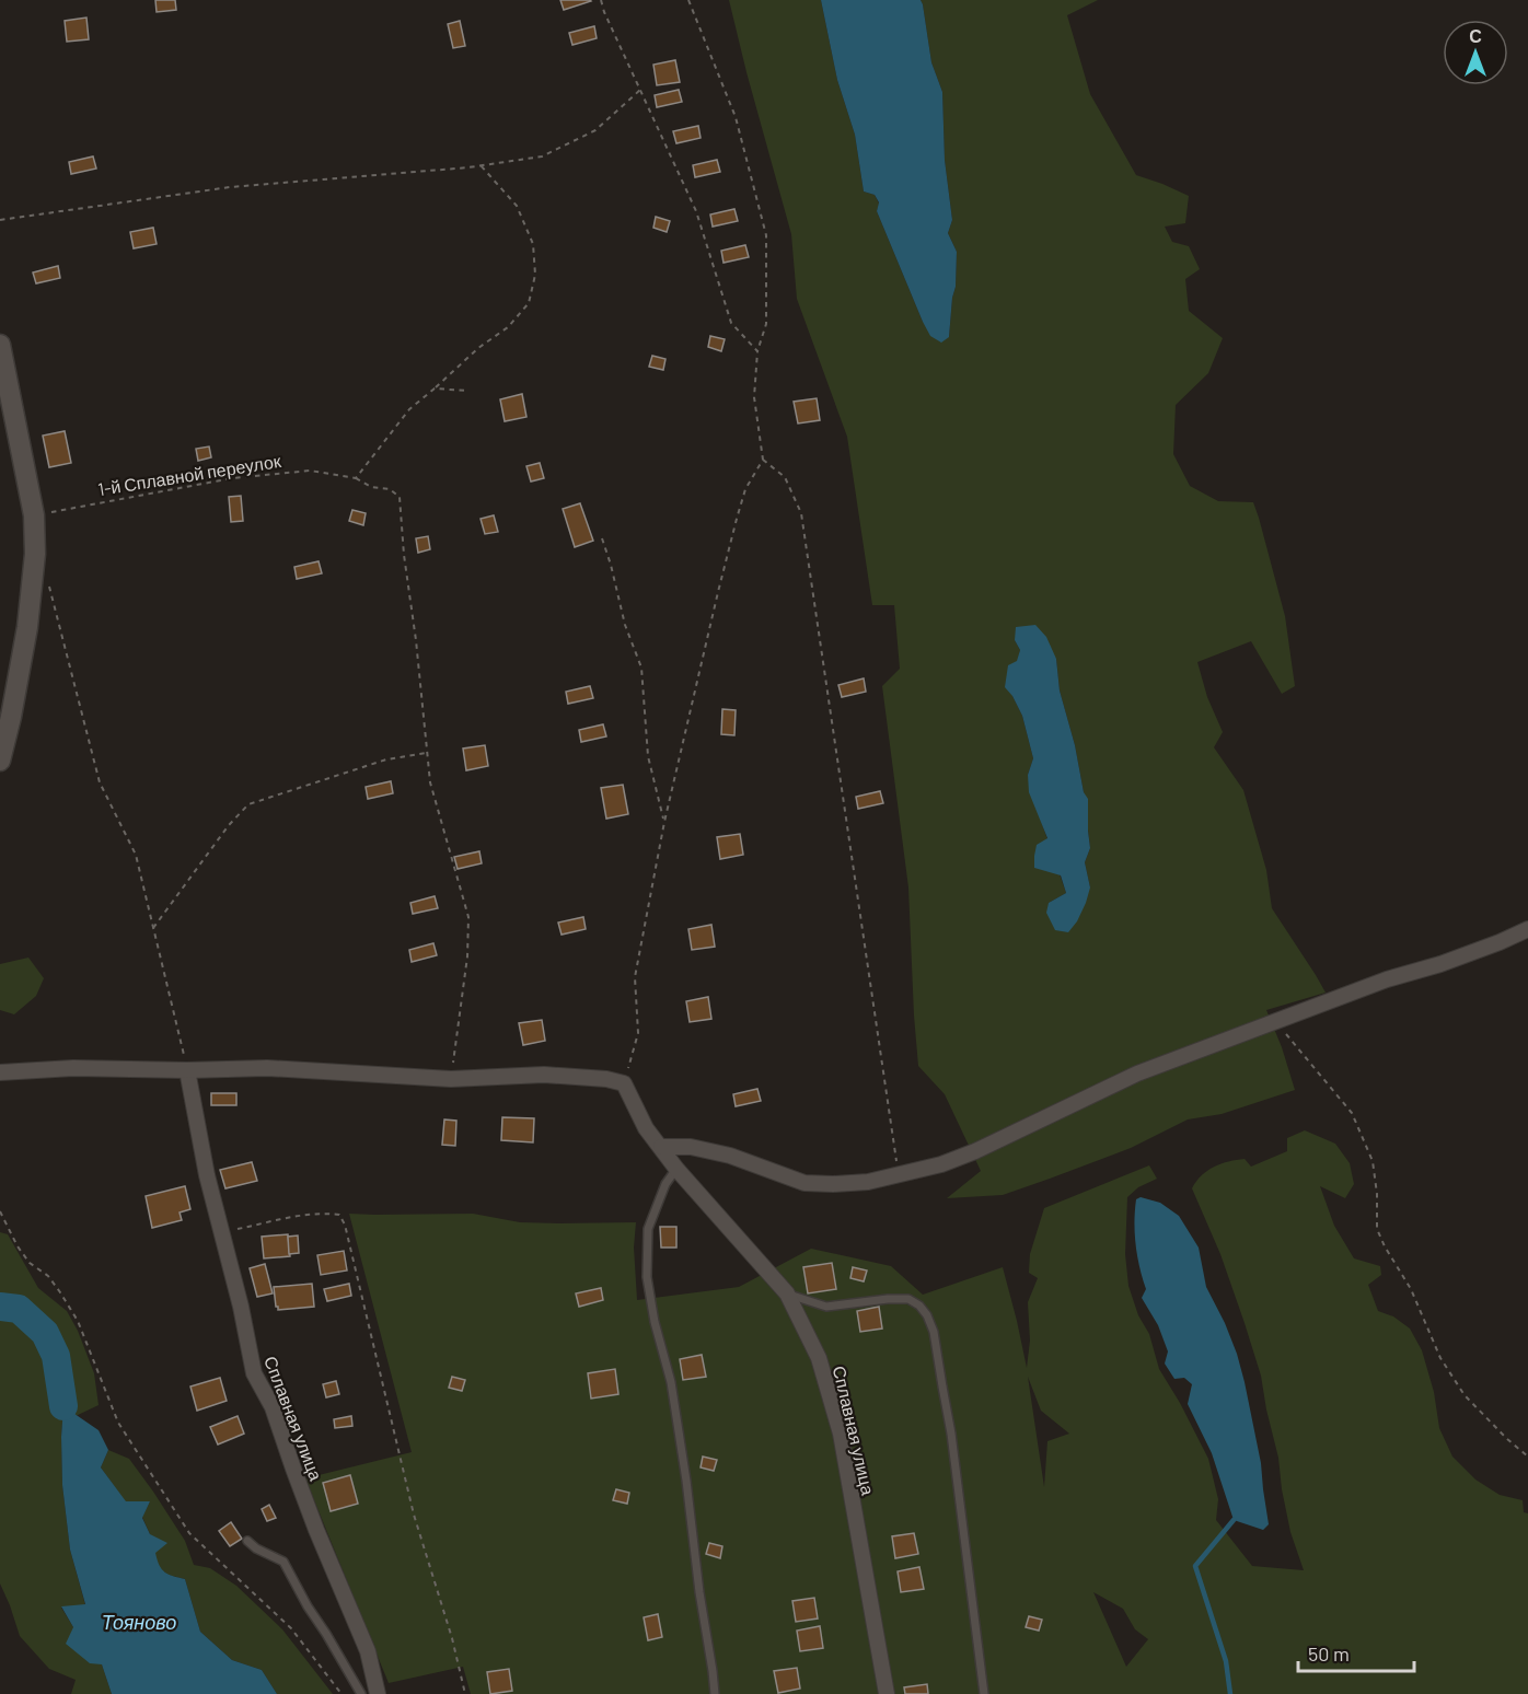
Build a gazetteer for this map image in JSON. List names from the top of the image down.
{
  "streets": {
    "street": ["Сплавная улица"],
    "path": ["1-й Сплавной переулок"]
  },
  "water": ["Тояново"],
  "scale_bar": "50 m",
  "north": "top"
}
